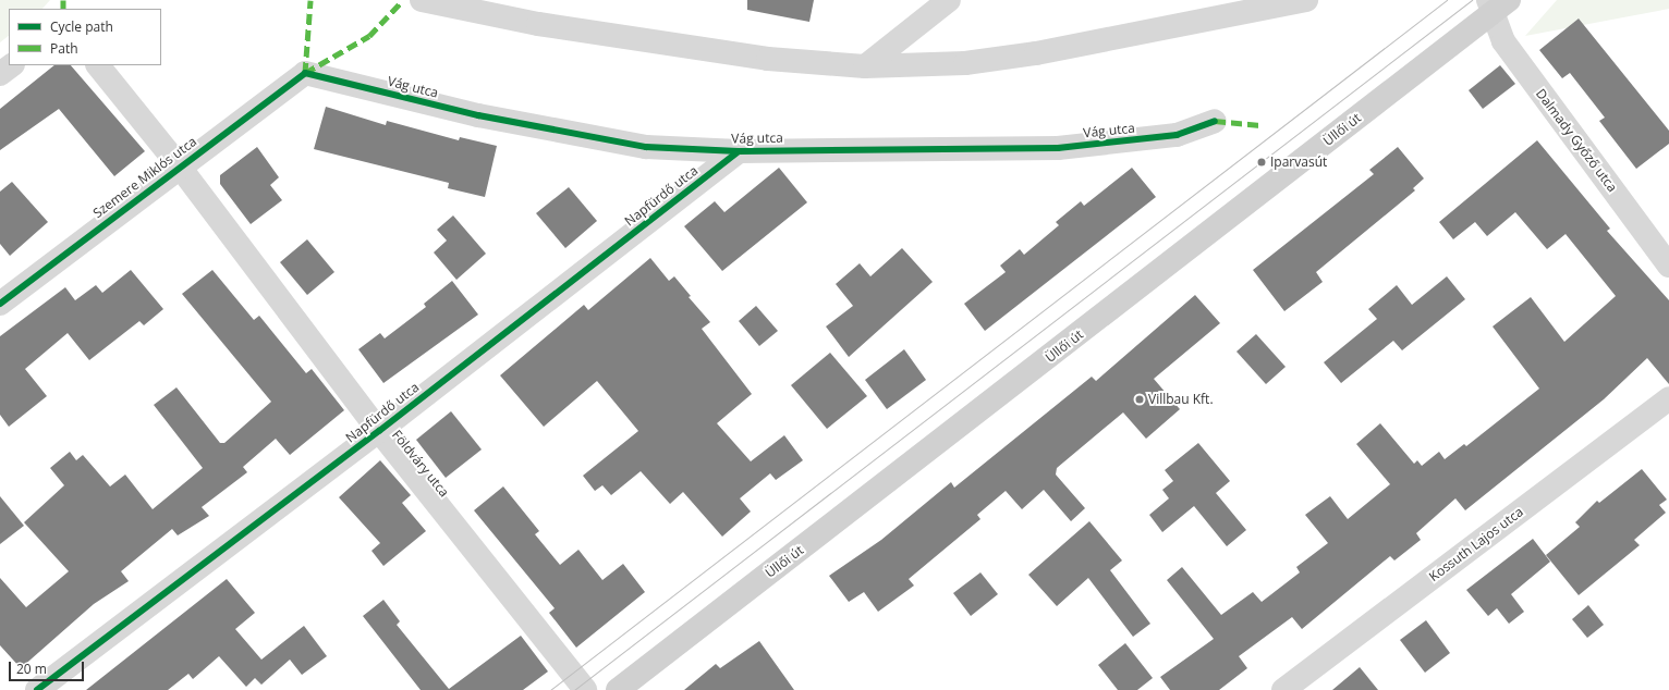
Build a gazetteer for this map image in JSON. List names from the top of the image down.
{
  "streets": {
    "main road": ["Üllői út"],
    "street": [
      "Vág utca",
      "Dalmady Győző utca",
      "Szemere Miklós utca",
      "Napfürdő utca",
      "Földváry utca",
      "Kossuth Lajos utca"
    ]
  },
  "crossings": [
    ["Vág utca", "Szemere Miklós utca"],
    ["Vág utca", "Napfürdő utca"],
    ["Üllői út", "Dalmady Győző utca"],
    ["Szemere Miklós utca", "Földváry utca"],
    ["Napfürdő utca", "Földváry utca"]
  ],
  "places": ["Iparvasút", "Villbau Kft."],
  "legend": ["Cycle path", "Path"],
  "scale_bar": "20 m"
}
